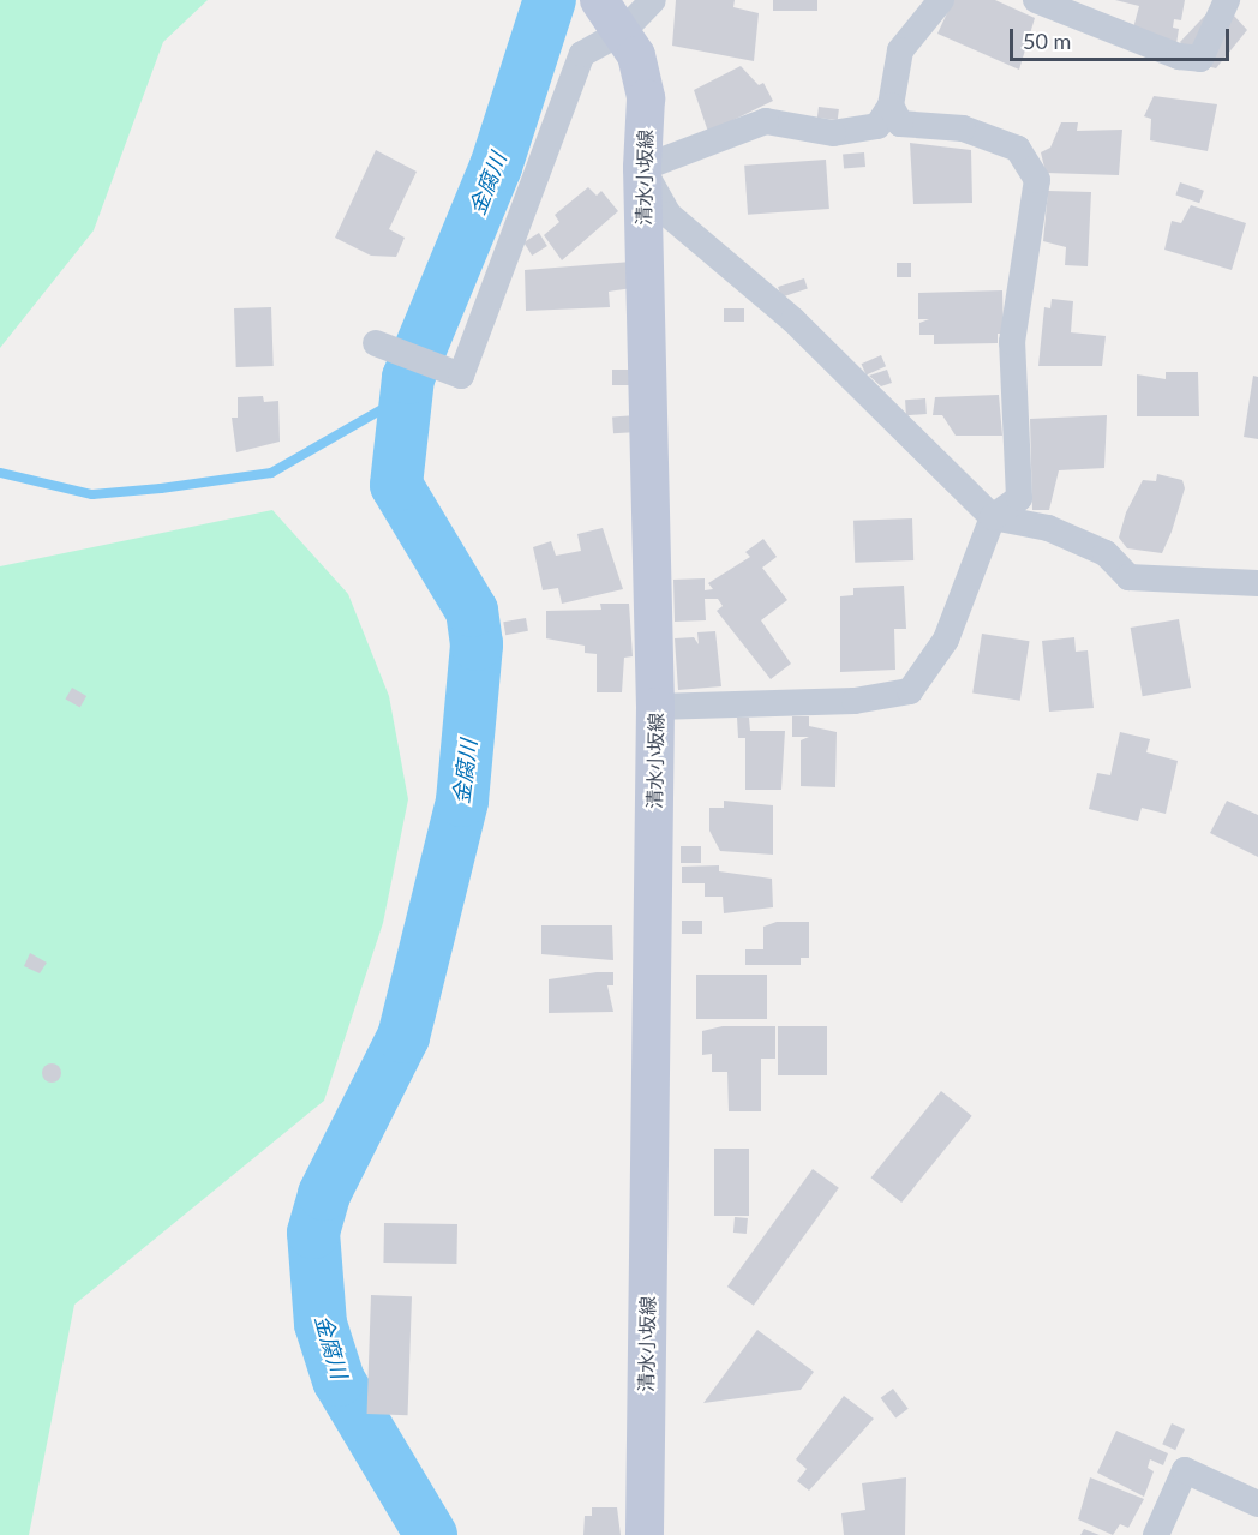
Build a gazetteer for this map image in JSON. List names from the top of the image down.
{
  "streets": {
    "main road": ["清水小坂線"]
  },
  "water": ["金腐川"],
  "scale_bar": "50 m"
}
